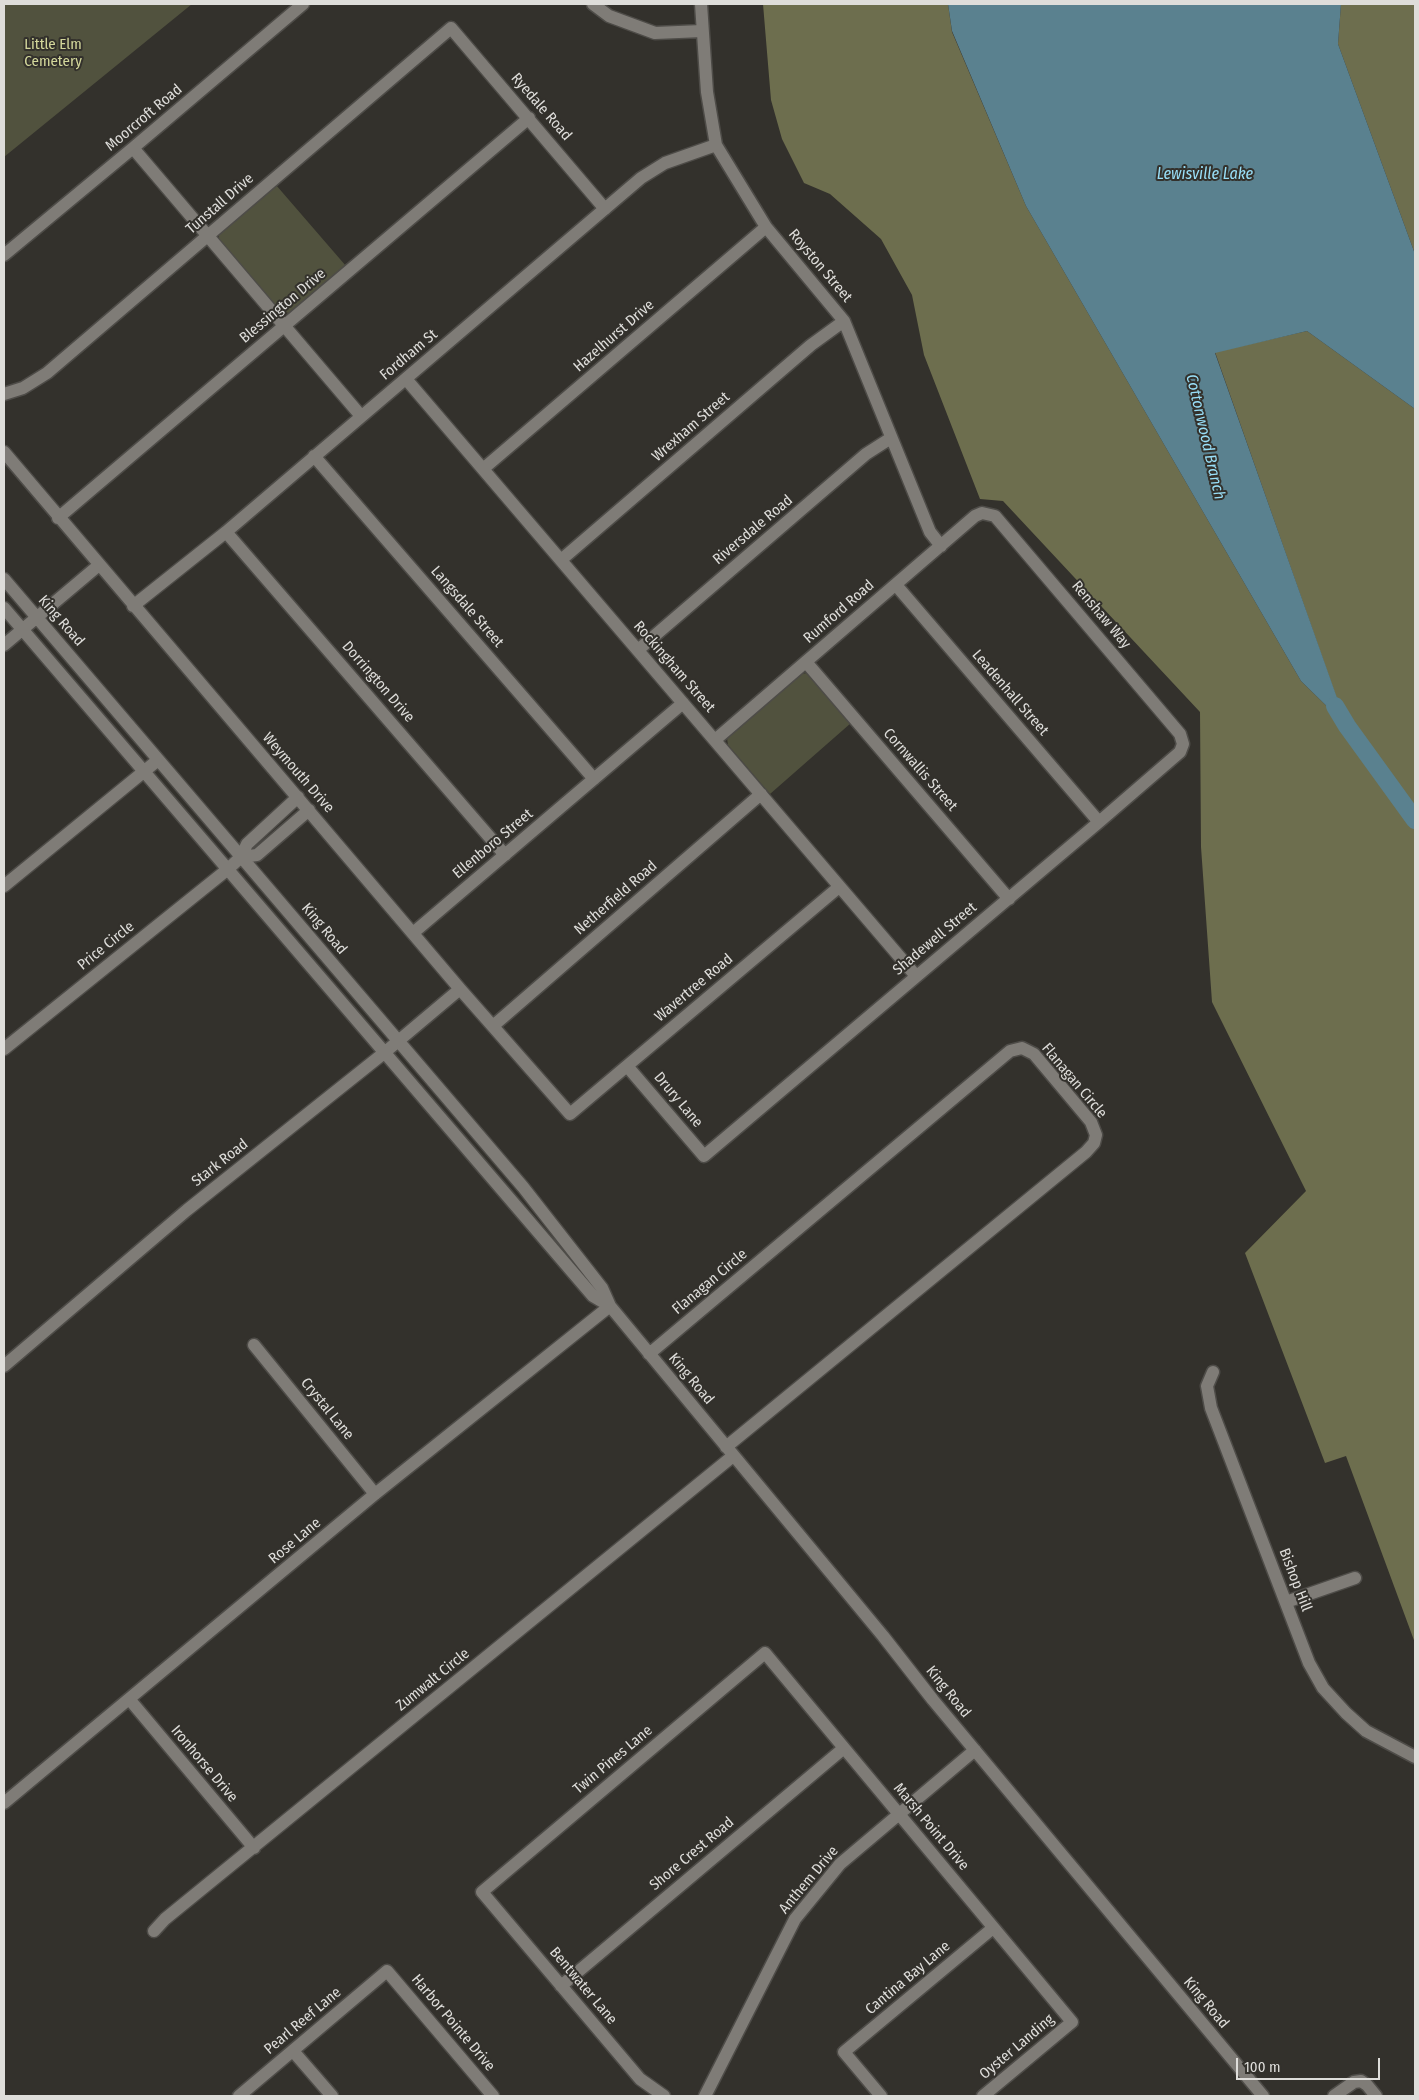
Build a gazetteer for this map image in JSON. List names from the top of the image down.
{
  "streets": {
    "street": [
      "Ryedale Road",
      "Moorcroft Road",
      "Tunstall Drive",
      "Royston Street",
      "Blessington Drive",
      "Hazelhurst Drive",
      "Fordham St",
      "Wrexham Street",
      "Riversdale Road",
      "Langsdale Street",
      "Rumford Road",
      "Renshaw Way",
      "King Road",
      "Rockingham Street",
      "Dorrington Drive",
      "Leadenhall Street",
      "Cornwallis Street",
      "Weymouth Drive",
      "Ellenboro Street",
      "Netherfield Road",
      "Shadewell Street",
      "Price Circle",
      "Wavertree Road",
      "Flanagan Circle",
      "Drury Lane",
      "Stark Road",
      "Crystal Lane",
      "Rose Lane",
      "Bishop Hill",
      "Zumwalt Circle",
      "Twin Pines Lane",
      "Ironhorse Drive",
      "Marsh Point Drive",
      "Shore Crest Road",
      "Anthem Drive",
      "Cantina Bay Lane",
      "Bentwater Lane",
      "Pearl Reef Lane",
      "Harbor Pointe Drive",
      "Oyster Landing"
    ]
  },
  "crossings": [
    ["Ryedale Road", "Tunstall Drive"],
    ["Ryedale Road", "Blessington Drive"],
    ["Ryedale Road", "Fordham St"],
    ["Royston Street", "Hazelhurst Drive"],
    ["Royston Street", "Fordham St"],
    ["Royston Street", "Wrexham Street"],
    ["Royston Street", "Riversdale Road"],
    ["Royston Street", "Rumford Road"],
    ["Blessington Drive", "Weymouth Drive"],
    ["Hazelhurst Drive", "Rockingham Street"],
    ["Fordham St", "Langsdale Street"],
    ["Fordham St", "Rockingham Street"],
    ["Fordham St", "Dorrington Drive"],
    ["Fordham St", "Weymouth Drive"],
    ["Wrexham Street", "Rockingham Street"],
    ["Riversdale Road", "Rockingham Street"],
    ["Langsdale Street", "Ellenboro Street"],
    ["Rumford Road", "Renshaw Way"],
    ["Rumford Road", "Rockingham Street"],
    ["Rumford Road", "Leadenhall Street"],
    ["Rumford Road", "Cornwallis Street"],
    ["Renshaw Way", "Shadewell Street"],
    ["King Road", "Price Circle"],
    ["King Road", "Flanagan Circle"],
    ["King Road", "Stark Road"],
    ["King Road", "Rose Lane"],
    ["King Road", "Zumwalt Circle"],
    ["King Road", "Anthem Drive"],
    ["Rockingham Street", "Ellenboro Street"],
    ["Rockingham Street", "Netherfield Road"],
    ["Rockingham Street", "Shadewell Street"],
    ["Rockingham Street", "Wavertree Road"],
    ["Dorrington Drive", "Ellenboro Street"],
    ["Leadenhall Street", "Shadewell Street"],
    ["Cornwallis Street", "Shadewell Street"],
    ["Weymouth Drive", "Ellenboro Street"],
    ["Weymouth Drive", "Netherfield Road"],
    ["Weymouth Drive", "Wavertree Road"],
    ["Weymouth Drive", "Stark Road"],
    ["Shadewell Street", "Drury Lane"],
    ["Wavertree Road", "Drury Lane"],
    ["Flanagan Circle", "Zumwalt Circle"],
    ["Crystal Lane", "Rose Lane"],
    ["Rose Lane", "Ironhorse Drive"],
    ["Zumwalt Circle", "Ironhorse Drive"],
    ["Twin Pines Lane", "Marsh Point Drive"],
    ["Twin Pines Lane", "Bentwater Lane"],
    ["Marsh Point Drive", "Shore Crest Road"],
    ["Marsh Point Drive", "Anthem Drive"],
    ["Marsh Point Drive", "Cantina Bay Lane"],
    ["Marsh Point Drive", "Oyster Landing"],
    ["Shore Crest Road", "Bentwater Lane"],
    ["Pearl Reef Lane", "Harbor Pointe Drive"]
  ],
  "water": ["Lewisville Lake", "Cottonwood Branch"],
  "parks": ["Little Elm Cemetery"],
  "scale_bar": "100 m"
}
